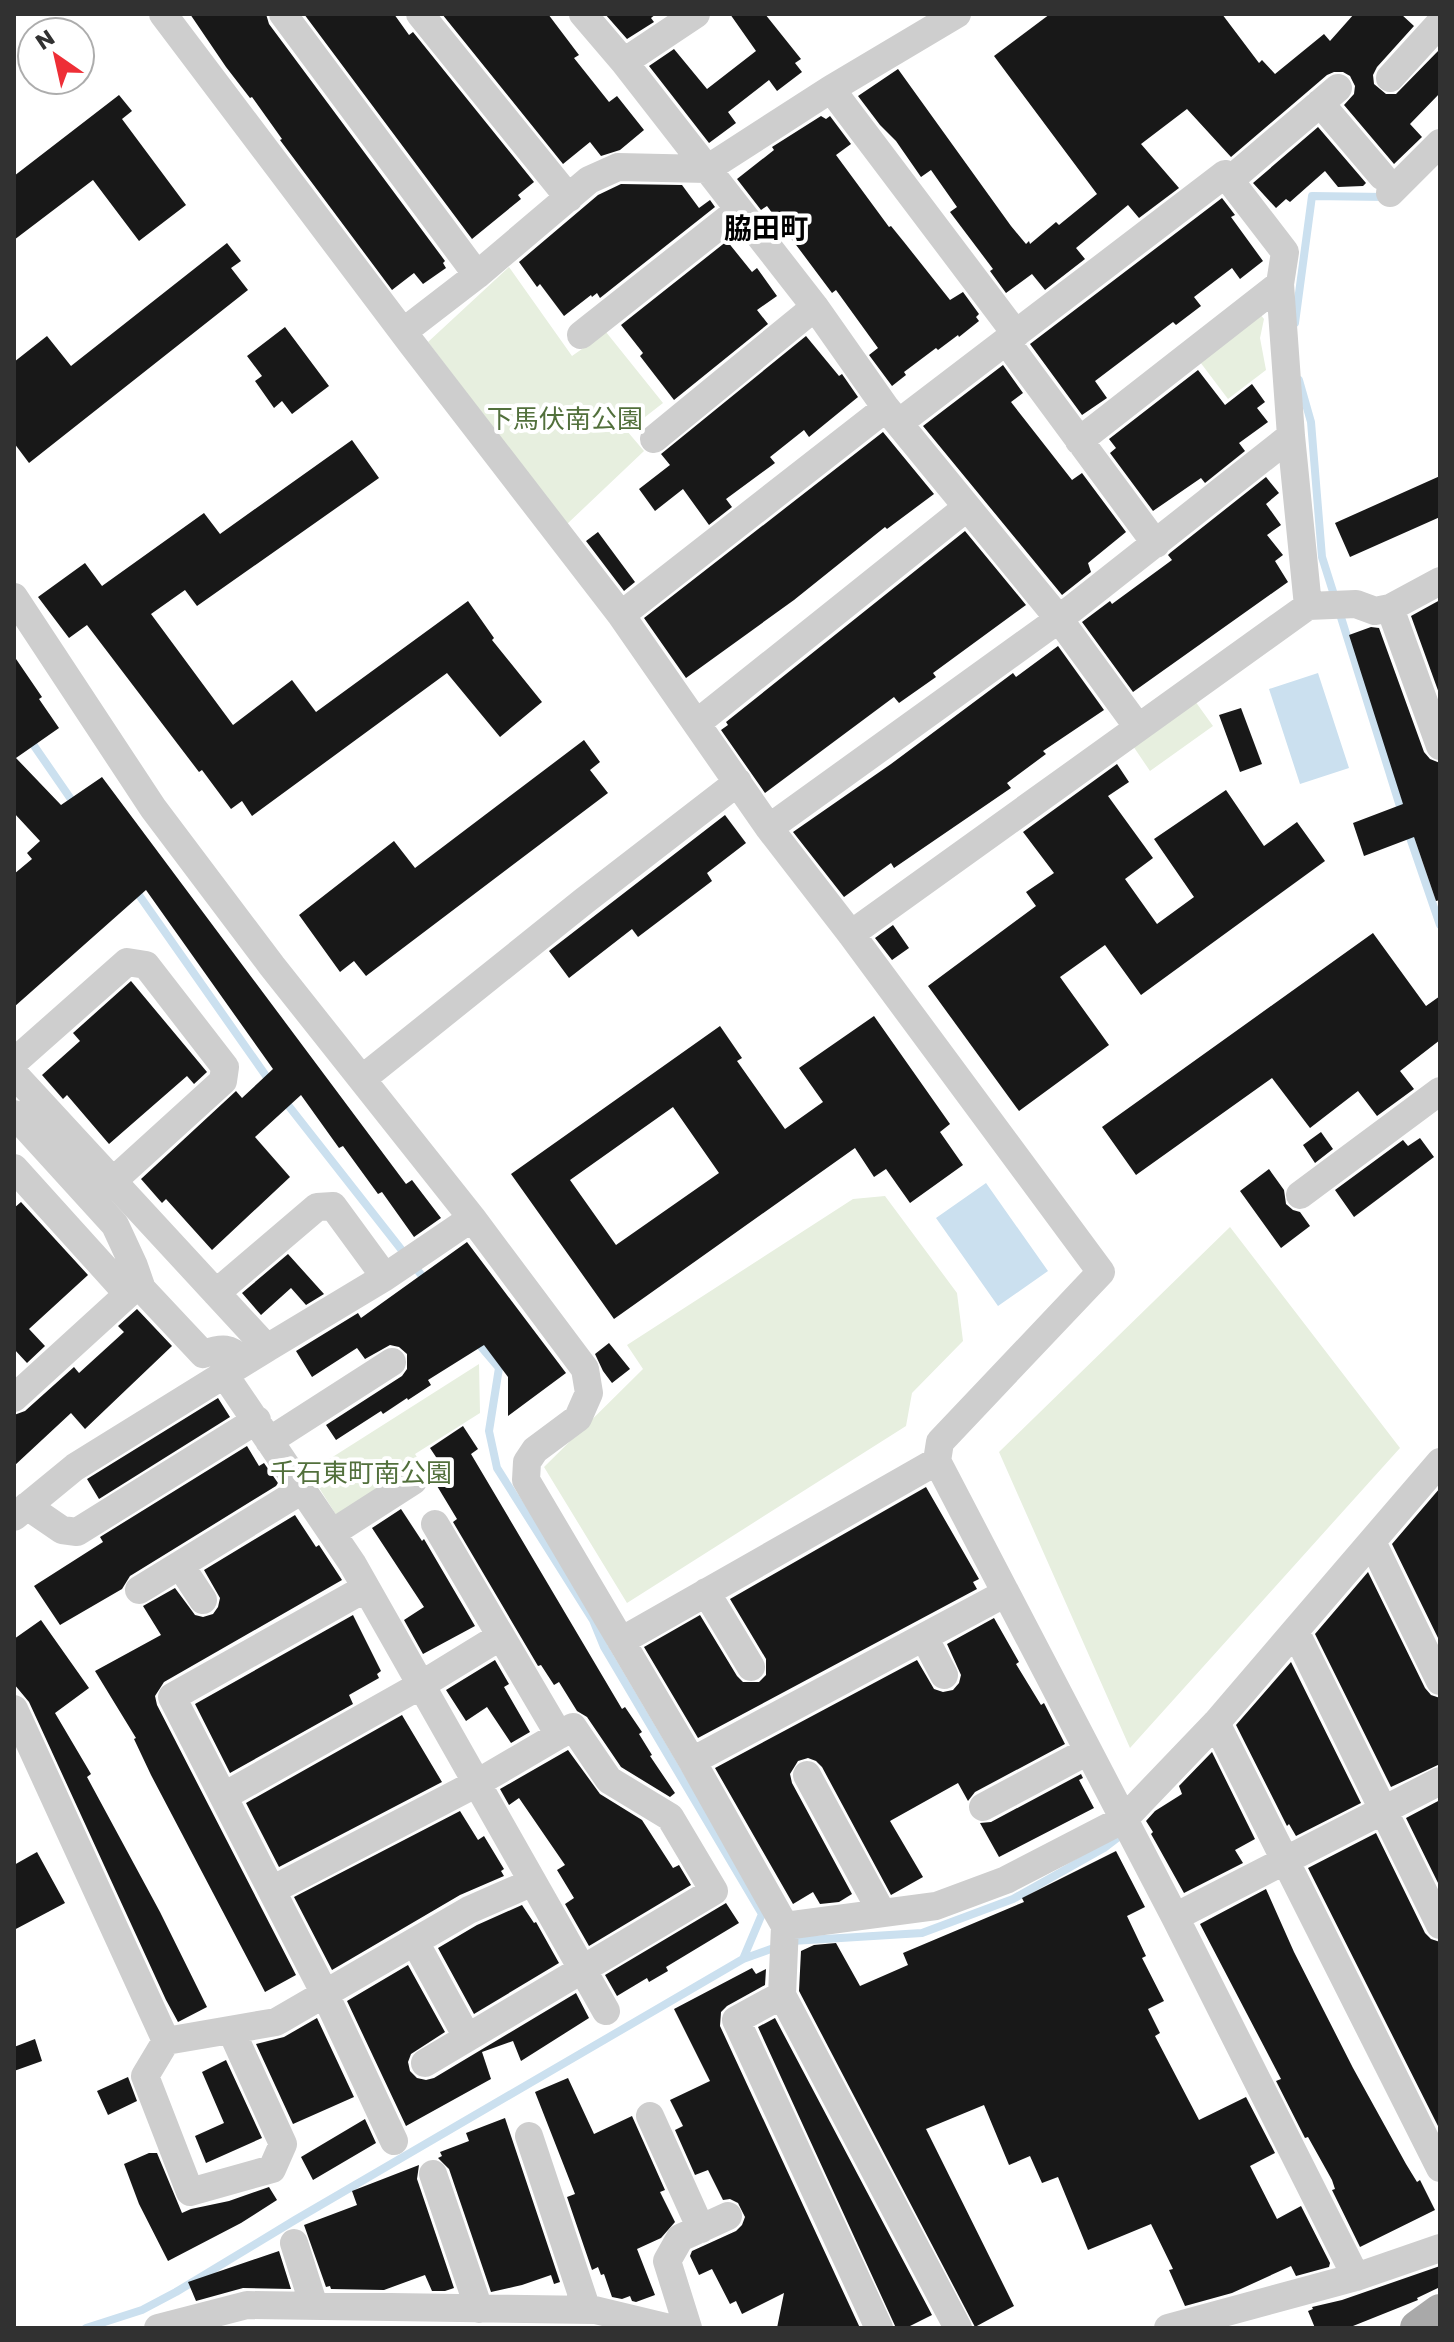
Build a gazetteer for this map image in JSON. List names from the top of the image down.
{
  "districts": ["脇田町"],
  "parks": ["下馬伏南公園", "千石東町南公園"],
  "north": "top left"
}
